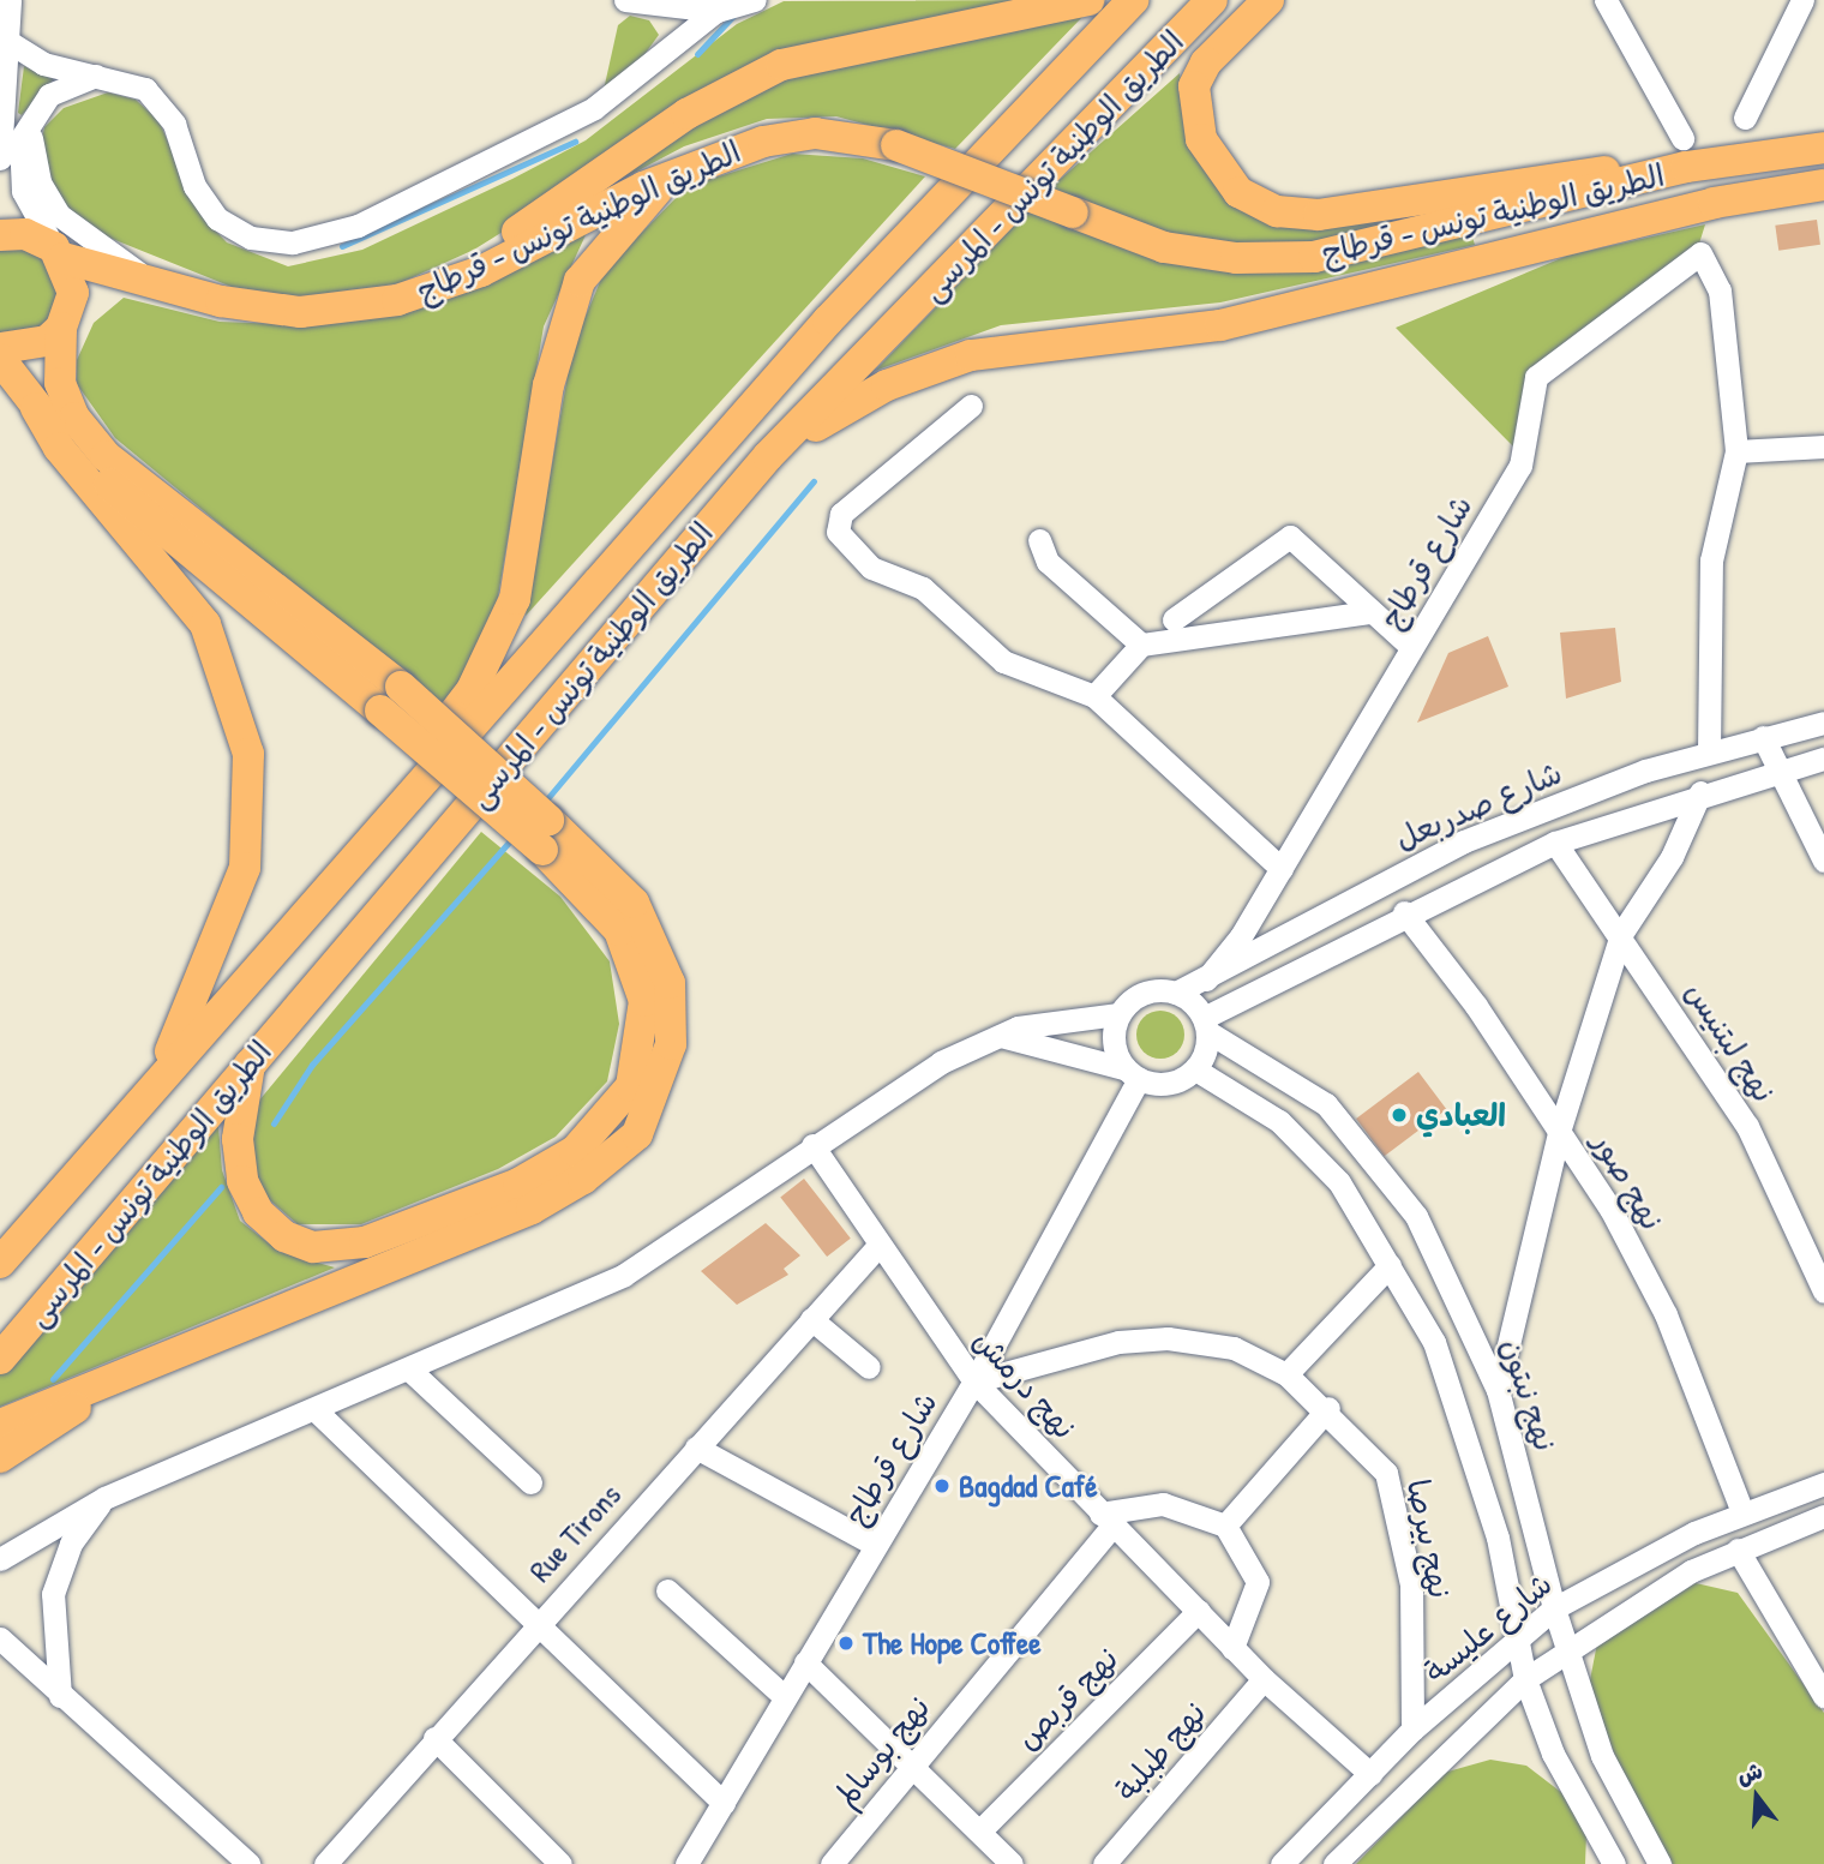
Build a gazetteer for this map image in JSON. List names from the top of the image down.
{
  "streets": {
    "highway": ["الطريق الوطنية تونس - المرسى", "الطريق الوطنية تونس - قرطاج"],
    "street": [
      "شارع قرطاج",
      "شارع صدربعل",
      "نهج لبتنيس",
      "نهج صور",
      "نهج درمش",
      "نهج نبتون",
      "Rue Tirons",
      "نهج بيرصا",
      "شارع عليسة",
      "نهج قربص",
      "نهج بوسالم",
      "نهج طبلبة"
    ]
  },
  "crossings": [
    ["الطريق الوطنية تونس - المرسى", "الطريق الوطنية تونس - قرطاج"],
    ["شارع قرطاج", "شارع صدربعل"],
    ["شارع قرطاج", "نهج درمش"],
    ["شارع قرطاج", "نهج نبتون"],
    ["شارع قرطاج", "نهج بيرصا"],
    ["شارع صدربعل", "نهج لبتنيس"],
    ["شارع صدربعل", "نهج صور"],
    ["شارع صدربعل", "نهج نبتون"],
    ["نهج صور", "شارع عليسة"],
    ["نهج درمش", "Rue Tirons"],
    ["نهج درمش", "نهج بيرصا"],
    ["نهج درمش", "شارع عليسة"],
    ["نهج درمش", "نهج قربص"],
    ["نهج درمش", "نهج بوسالم"],
    ["نهج درمش", "نهج طبلبة"],
    ["نهج نبتون", "شارع عليسة"],
    ["نهج بيرصا", "شارع عليسة"]
  ],
  "places": ["العبادي", "Bagdad Café", "The Hope Coffee"],
  "north": "top"
}
